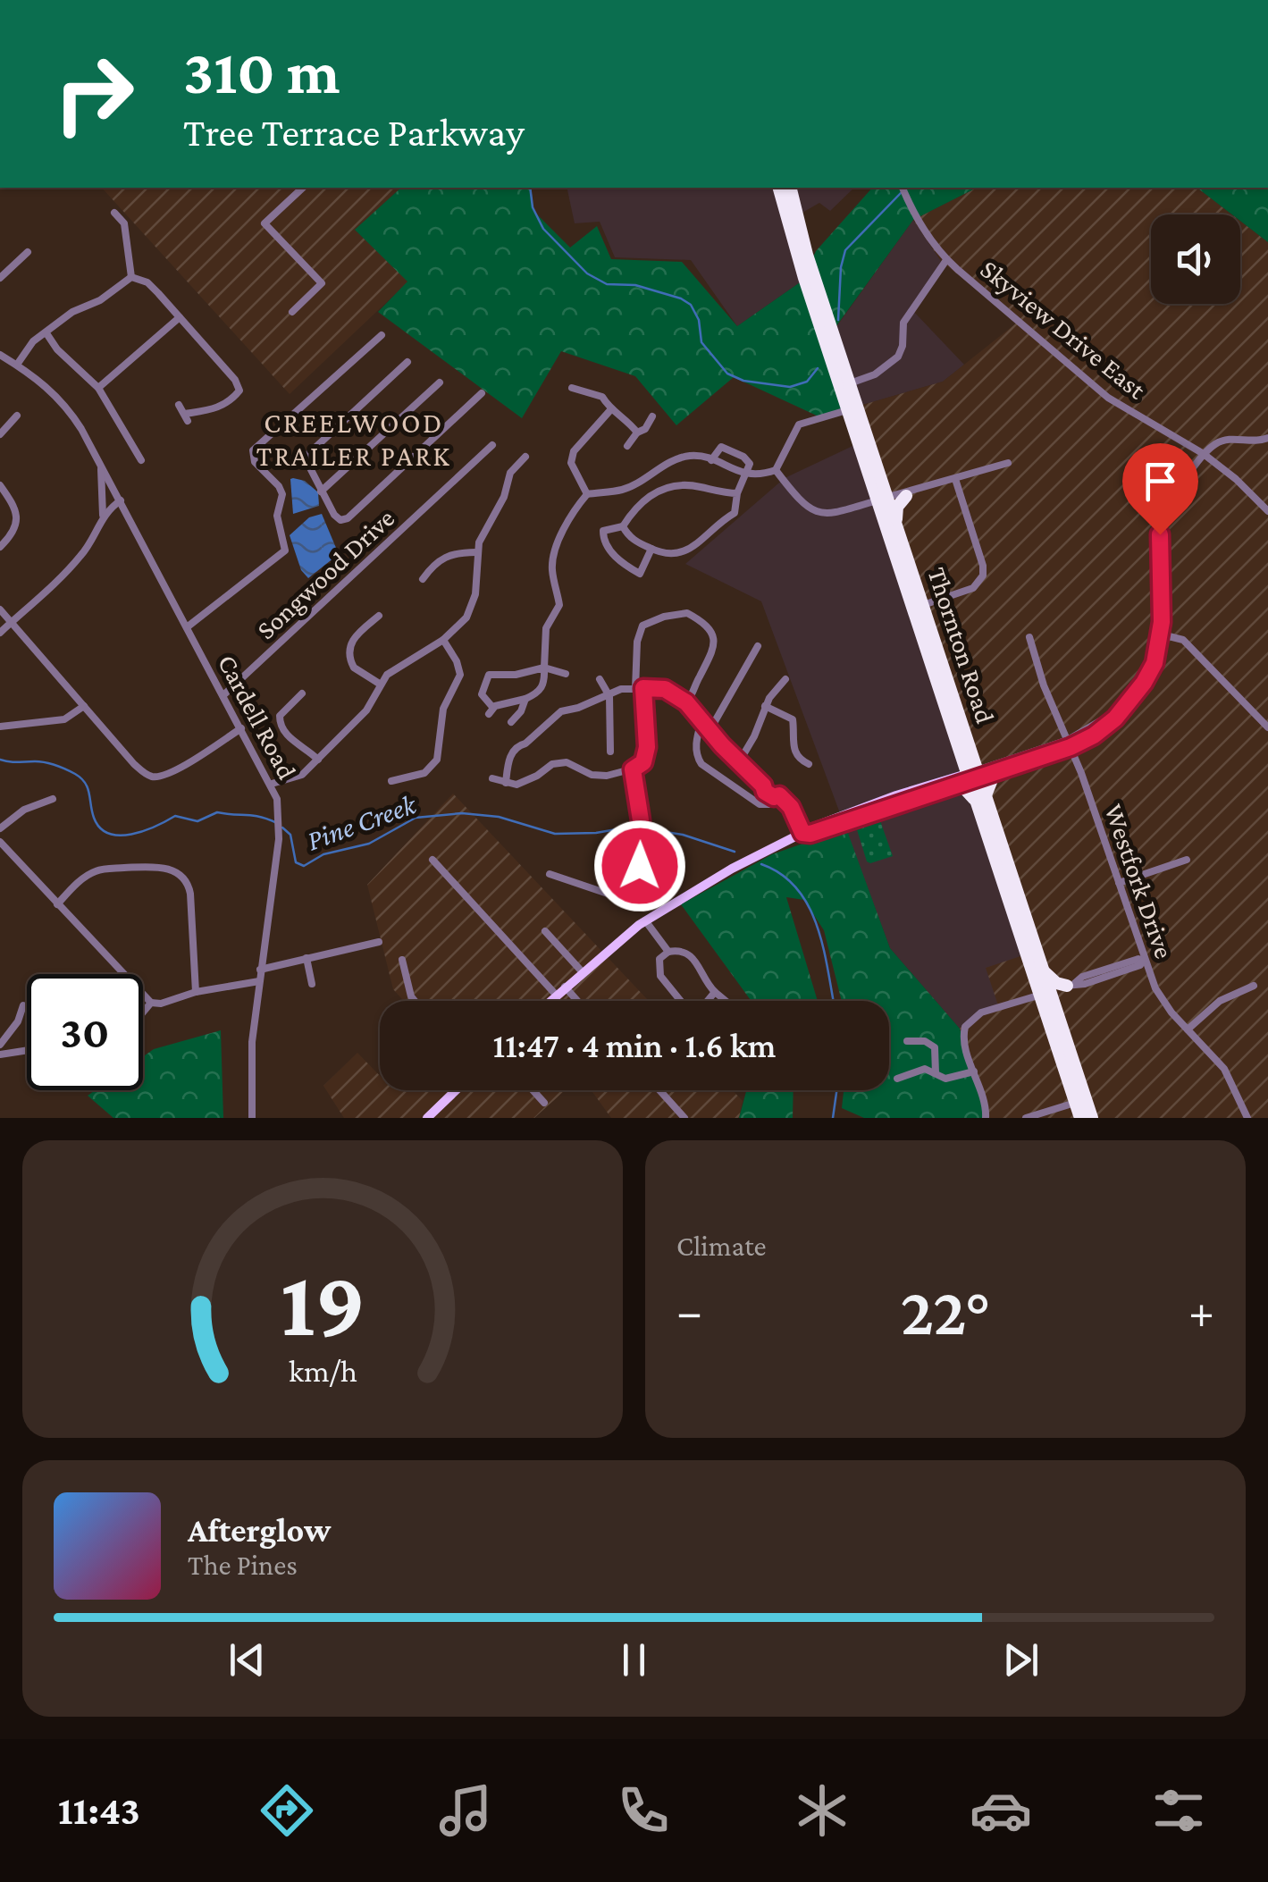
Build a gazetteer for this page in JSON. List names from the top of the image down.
{
  "streets": {
    "highway": ["Thornton Road"],
    "street": [
      "Skyview Drive East",
      "Songwood Drive",
      "Cardell Road",
      "Westfork Drive"
    ]
  },
  "crossings": [
    ["Songwood Drive", "Cardell Road"]
  ],
  "districts": ["CREELWOOD TRAILER PARK"],
  "water": ["Pine Creek"],
  "page": {
    "turn": ["310 m", "Tree Terrace Parkway"],
    "limit": "30",
    "trip": "11:47 · 4 min · 1.6 km",
    "tile": "Climate",
    "heat": ["−", "22°", "+"],
    "song": ["Afterglow", "The Pines"],
    "tabs": "11:43",
    "gauge": ["19", "km/h"]
  }
}
